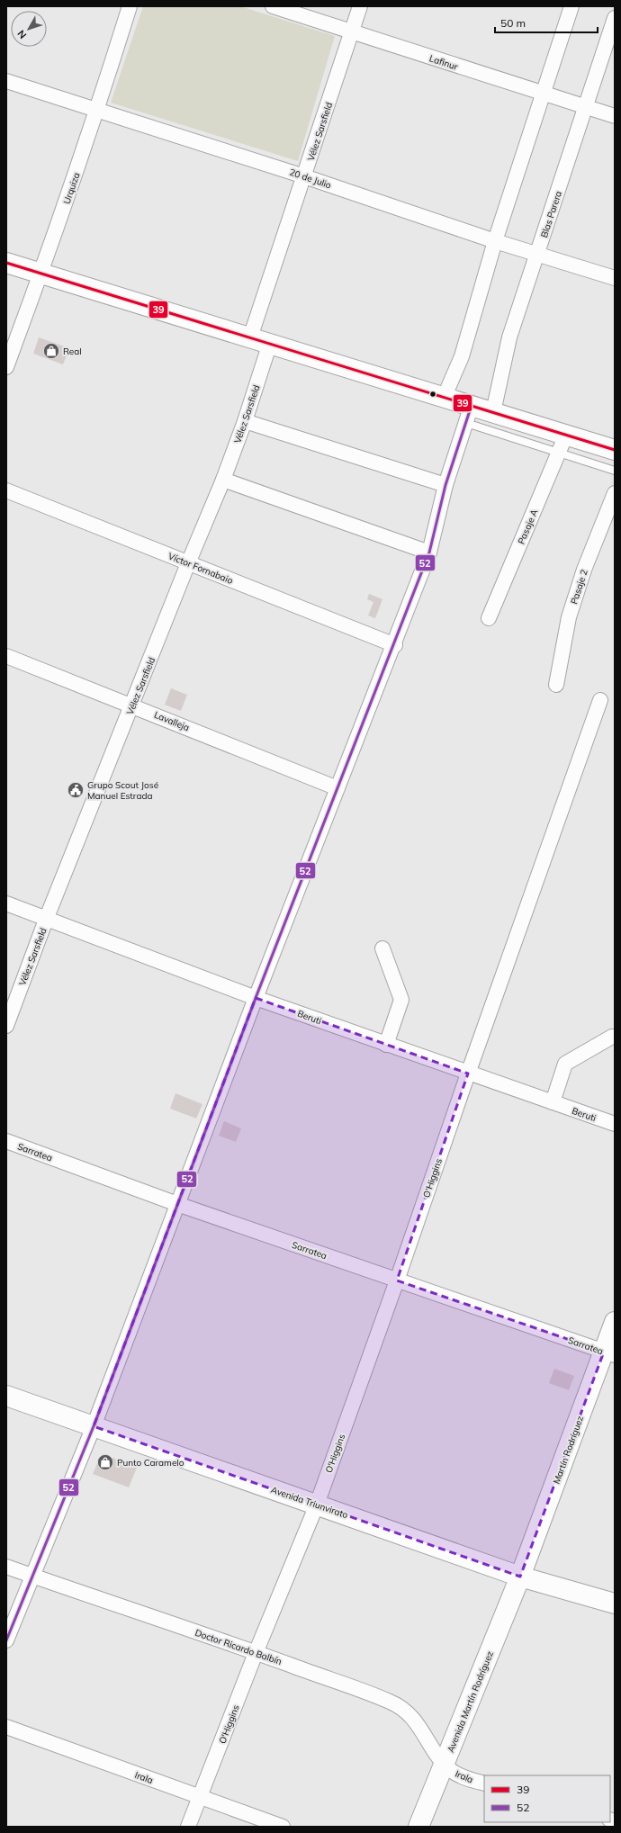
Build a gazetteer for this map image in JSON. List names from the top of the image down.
{
  "streets": {
    "street": [
      "Lafinur",
      "Vélez Sarsfield",
      "20 de Julio",
      "Urquiza",
      "Blas Parera",
      "Pasaje A",
      "Víctor Fornabaio",
      "Pasaje 2",
      "Lavalleja",
      "Beruti",
      "Sarratea",
      "O'Higgins",
      "Martín Rodríguez",
      "Avenida Triunvirato",
      "Doctor Ricardo Balbín",
      "Avenida Martín Rodríguez",
      "Irala"
    ]
  },
  "crossings": [
    ["Lafinur", "Vélez Sarsfield"],
    ["Lafinur", "Blas Parera"],
    ["Vélez Sarsfield", "20 de Julio"],
    ["Vélez Sarsfield", "Víctor Fornabaio"],
    ["Vélez Sarsfield", "Lavalleja"],
    ["Vélez Sarsfield", "Beruti"],
    ["20 de Julio", "Urquiza"],
    ["20 de Julio", "Blas Parera"],
    ["Beruti", "O'Higgins"],
    ["Sarratea", "O'Higgins"],
    ["Sarratea", "Martín Rodríguez"],
    ["O'Higgins", "Avenida Triunvirato"],
    ["O'Higgins", "Doctor Ricardo Balbín"],
    ["O'Higgins", "Irala"],
    ["Martín Rodríguez", "Avenida Triunvirato"],
    ["Martín Rodríguez", "Avenida Martín Rodríguez"],
    ["Avenida Triunvirato", "Avenida Martín Rodríguez"],
    ["Doctor Ricardo Balbín", "Avenida Martín Rodríguez"],
    ["Doctor Ricardo Balbín", "Irala"],
    ["Avenida Martín Rodríguez", "Irala"]
  ],
  "places": {
    "shop": ["Real", "Punto Caramelo"],
    "public building": ["Grupo Scout José Manuel Estrada"]
  },
  "lines": ["transit line 39", "transit line 52"],
  "legend": ["39", "52"],
  "scale_bar": "50 m",
  "north": "bottom left"
}
